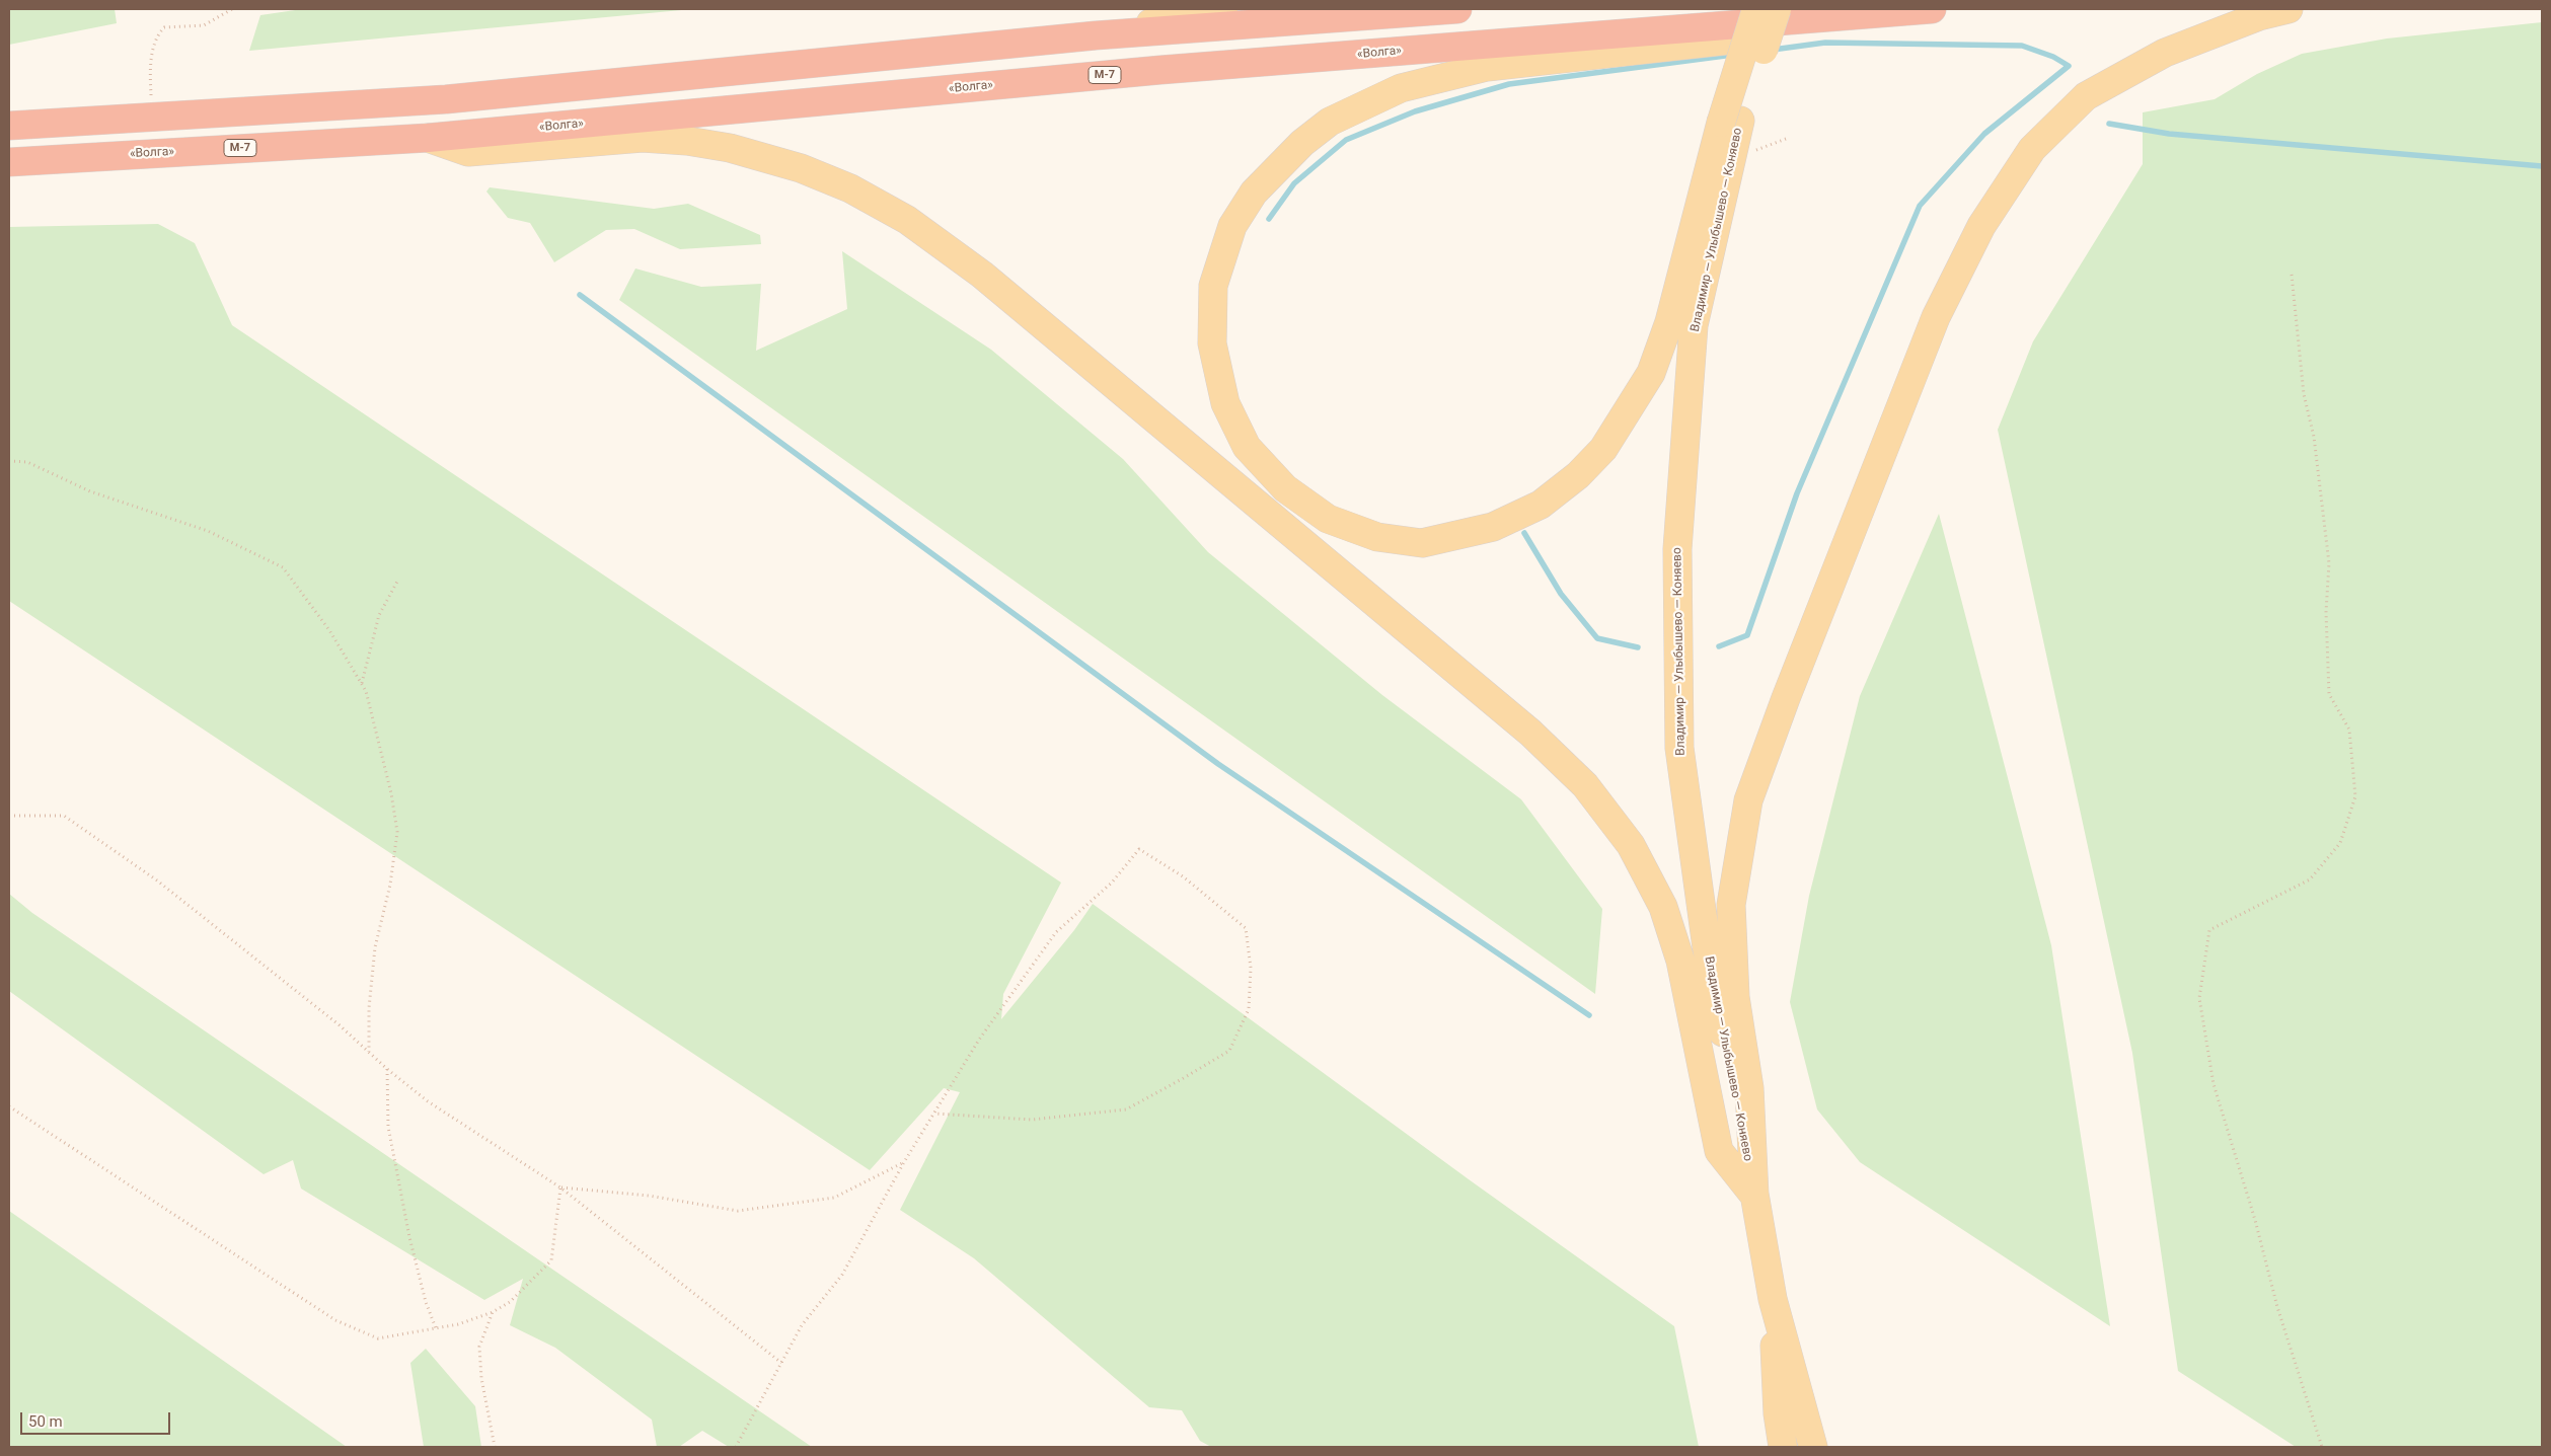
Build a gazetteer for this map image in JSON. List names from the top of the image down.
{
  "streets": {
    "highway": ["«Волга»", "М-7"],
    "main road": ["Владимир — Улыбышево — Коняево"]
  },
  "crossings": [
    ["«Волга»", "Владимир — Улыбышево — Коняево"]
  ],
  "scale_bar": "50 m"
}
